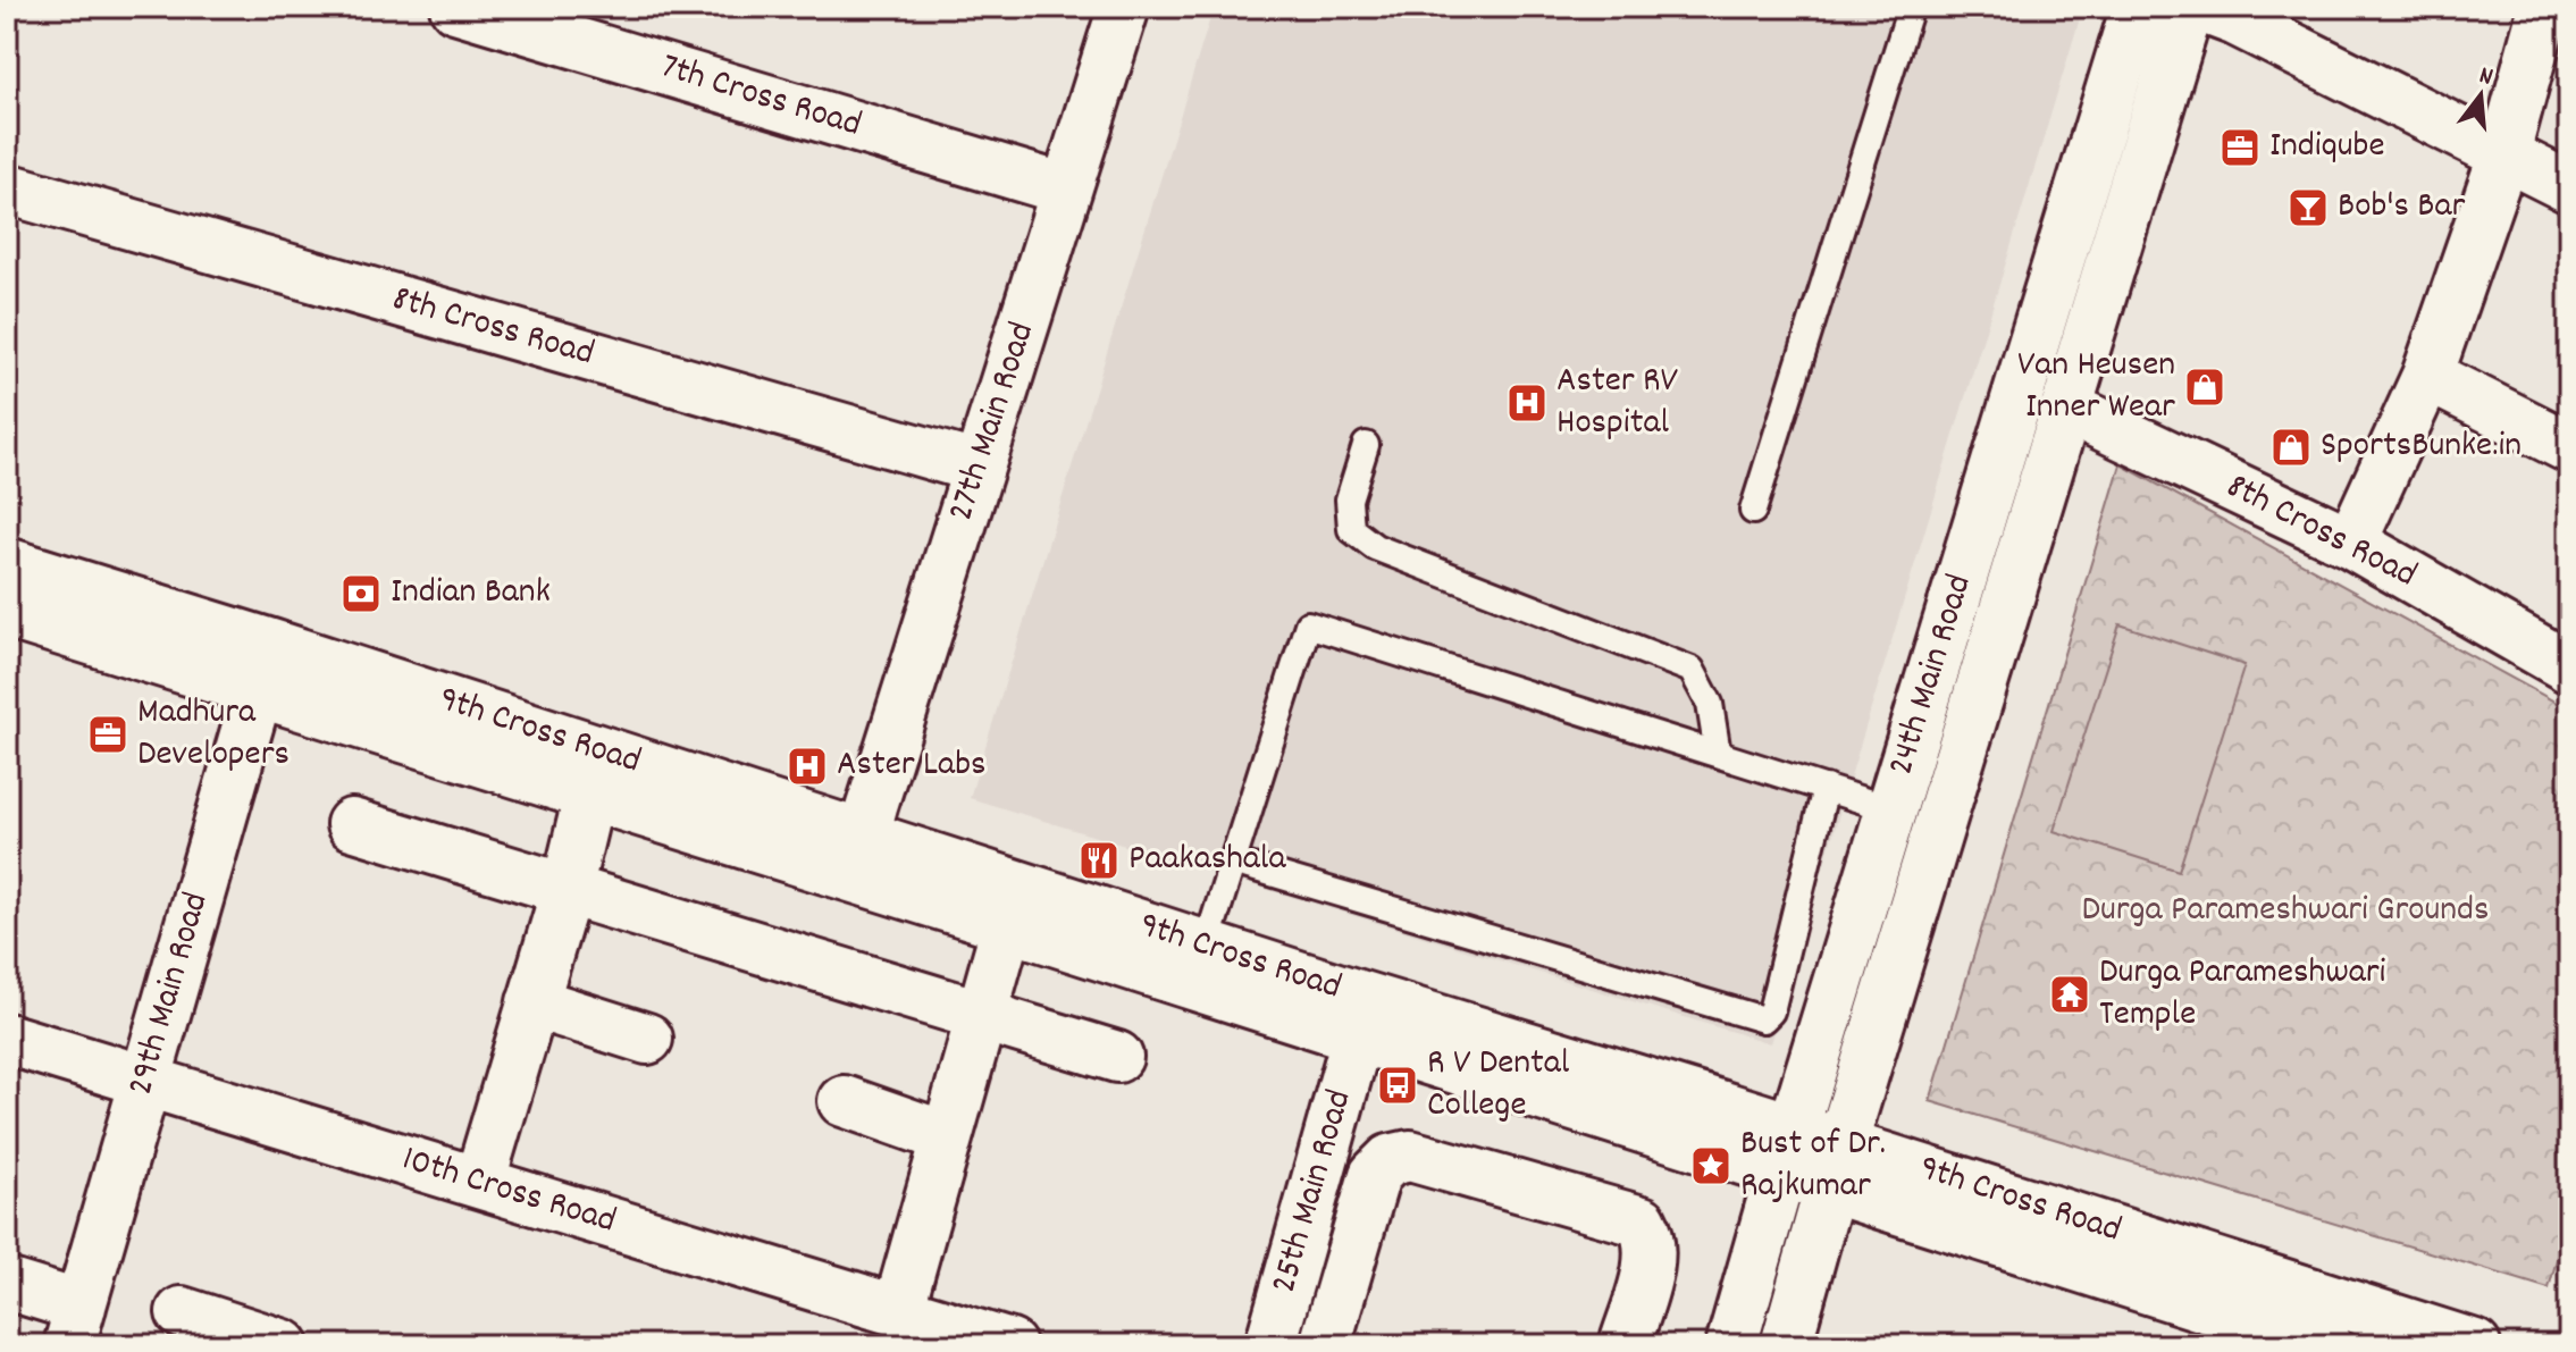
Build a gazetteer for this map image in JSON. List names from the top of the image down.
{
  "streets": {
    "street": [
      "7th Cross Road",
      "8th Cross Road",
      "27th Main Road",
      "24th Main Road",
      "9th Cross Road",
      "29th Main Road",
      "10th Cross Road",
      "25th Main Road"
    ]
  },
  "crossings": [
    ["7th Cross Road", "27th Main Road"],
    ["8th Cross Road", "27th Main Road"],
    ["8th Cross Road", "24th Main Road"],
    ["27th Main Road", "9th Cross Road"],
    ["24th Main Road", "9th Cross Road"],
    ["9th Cross Road", "29th Main Road"],
    ["9th Cross Road", "25th Main Road"],
    ["29th Main Road", "10th Cross Road"]
  ],
  "parks": ["Durga Parameshwari Grounds"],
  "places": {
    "office": ["Indiqube", "Madhura Developers"],
    "bar": ["Bob's Bar"],
    "shop": ["Van Heusen Inner Wear", "SportsBunke.in"],
    "hospital": ["Aster RV Hospital", "Aster Labs"],
    "bank": ["Indian Bank"],
    "restaurant": ["Paakashala"],
    "temple": ["Durga Parameshwari Temple"],
    "bus stop": ["R V Dental College"],
    "place": ["Bust of Dr. Rajkumar"]
  },
  "north": "top"
}
